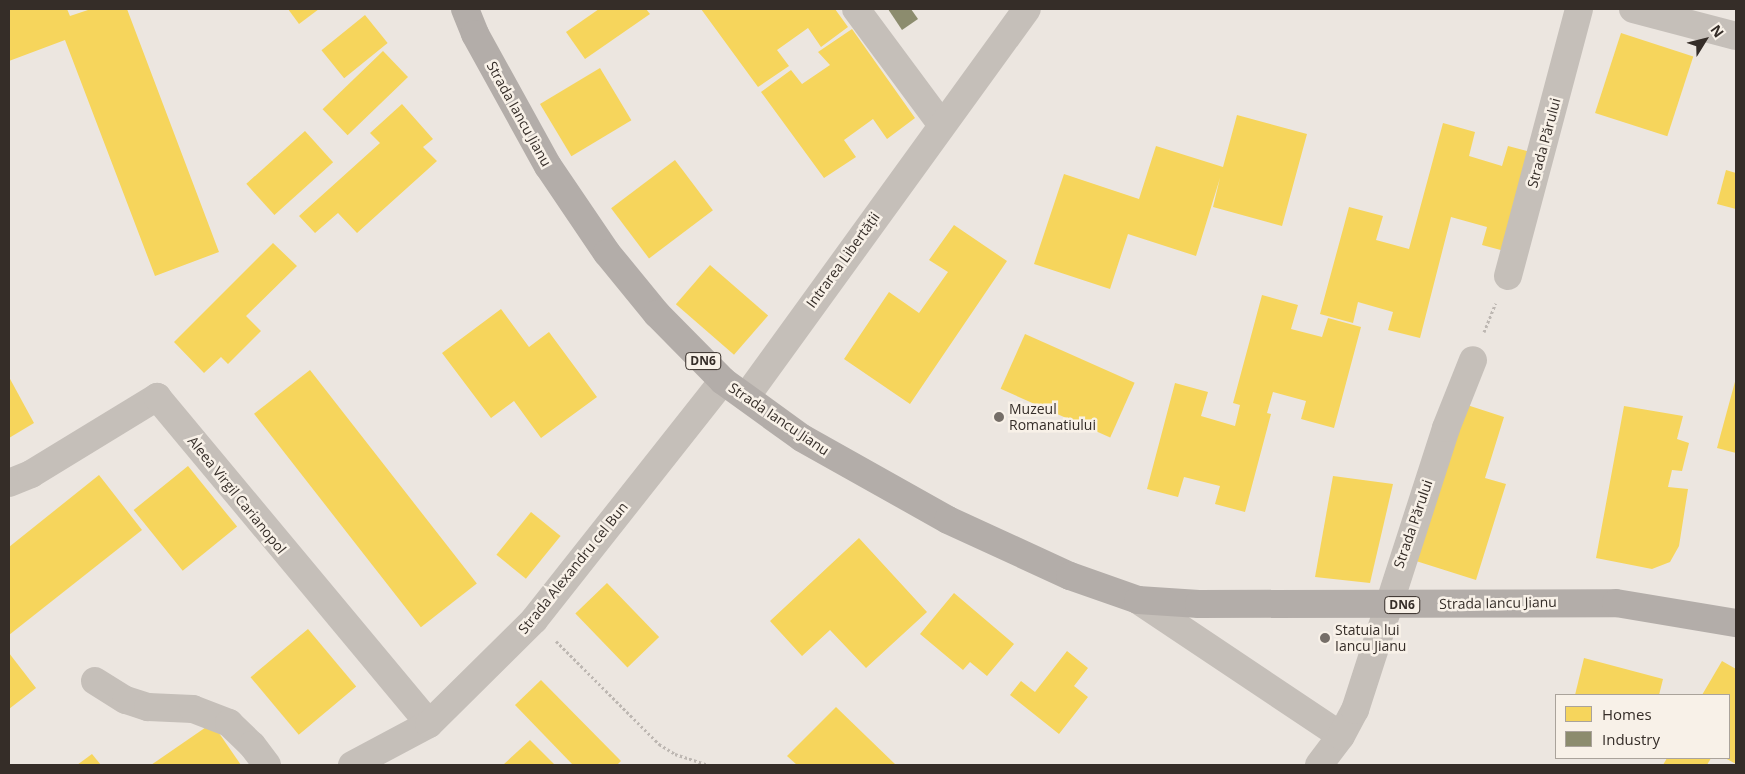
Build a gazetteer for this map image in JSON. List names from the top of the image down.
{
  "streets": {
    "main road": ["Strada Iancu Jianu", "DN6"],
    "street": [
      "Strada Părului",
      "Intrarea Libertății",
      "Aleea Virgil Carianopol",
      "Strada Alexandru cel Bun"
    ]
  },
  "crossings": [
    ["Strada Iancu Jianu", "Strada Părului"],
    ["Strada Iancu Jianu", "Intrarea Libertății"],
    ["Strada Iancu Jianu", "Strada Alexandru cel Bun"],
    ["Aleea Virgil Carianopol", "Strada Alexandru cel Bun"]
  ],
  "places": ["Muzeul Romanatiului", "Statuia lui Iancu Jianu"],
  "legend": ["Homes", "Industry"],
  "north": "top right"
}
